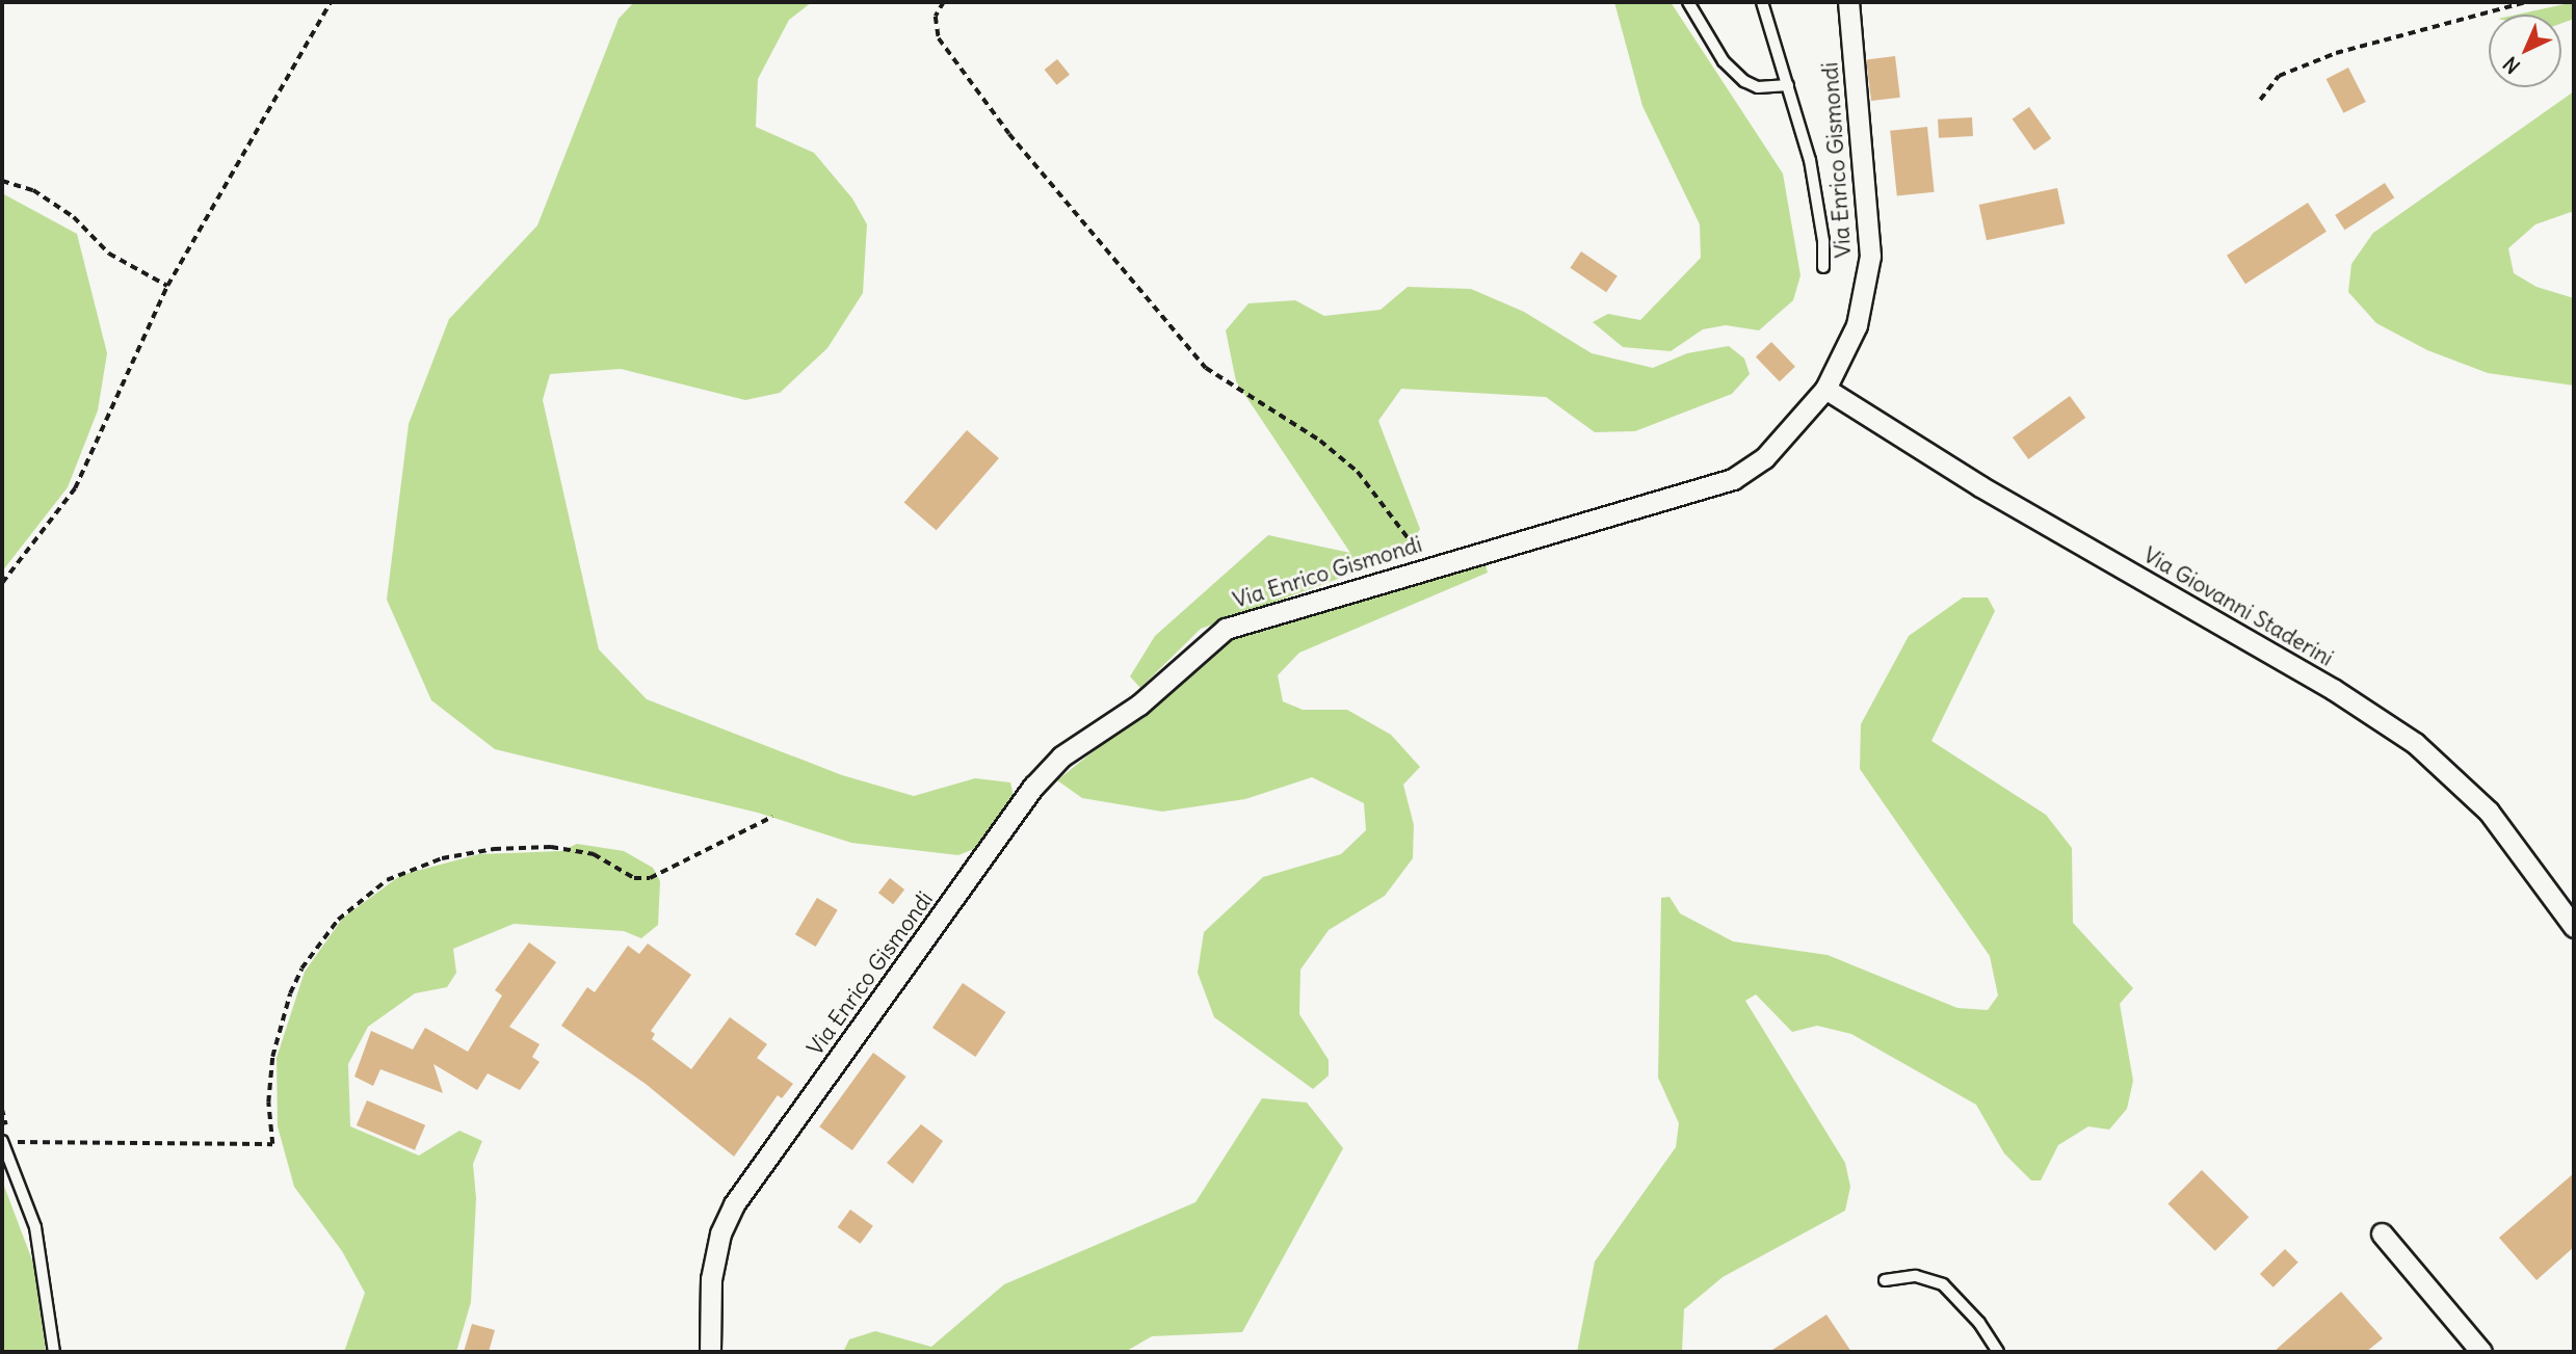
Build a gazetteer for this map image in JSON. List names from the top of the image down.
{
  "streets": {
    "street": ["Via Enrico Gismondi", "Via Giovanni Staderini"]
  },
  "crossings": [
    ["Via Enrico Gismondi", "Via Giovanni Staderini"]
  ],
  "north": "bottom left"
}
